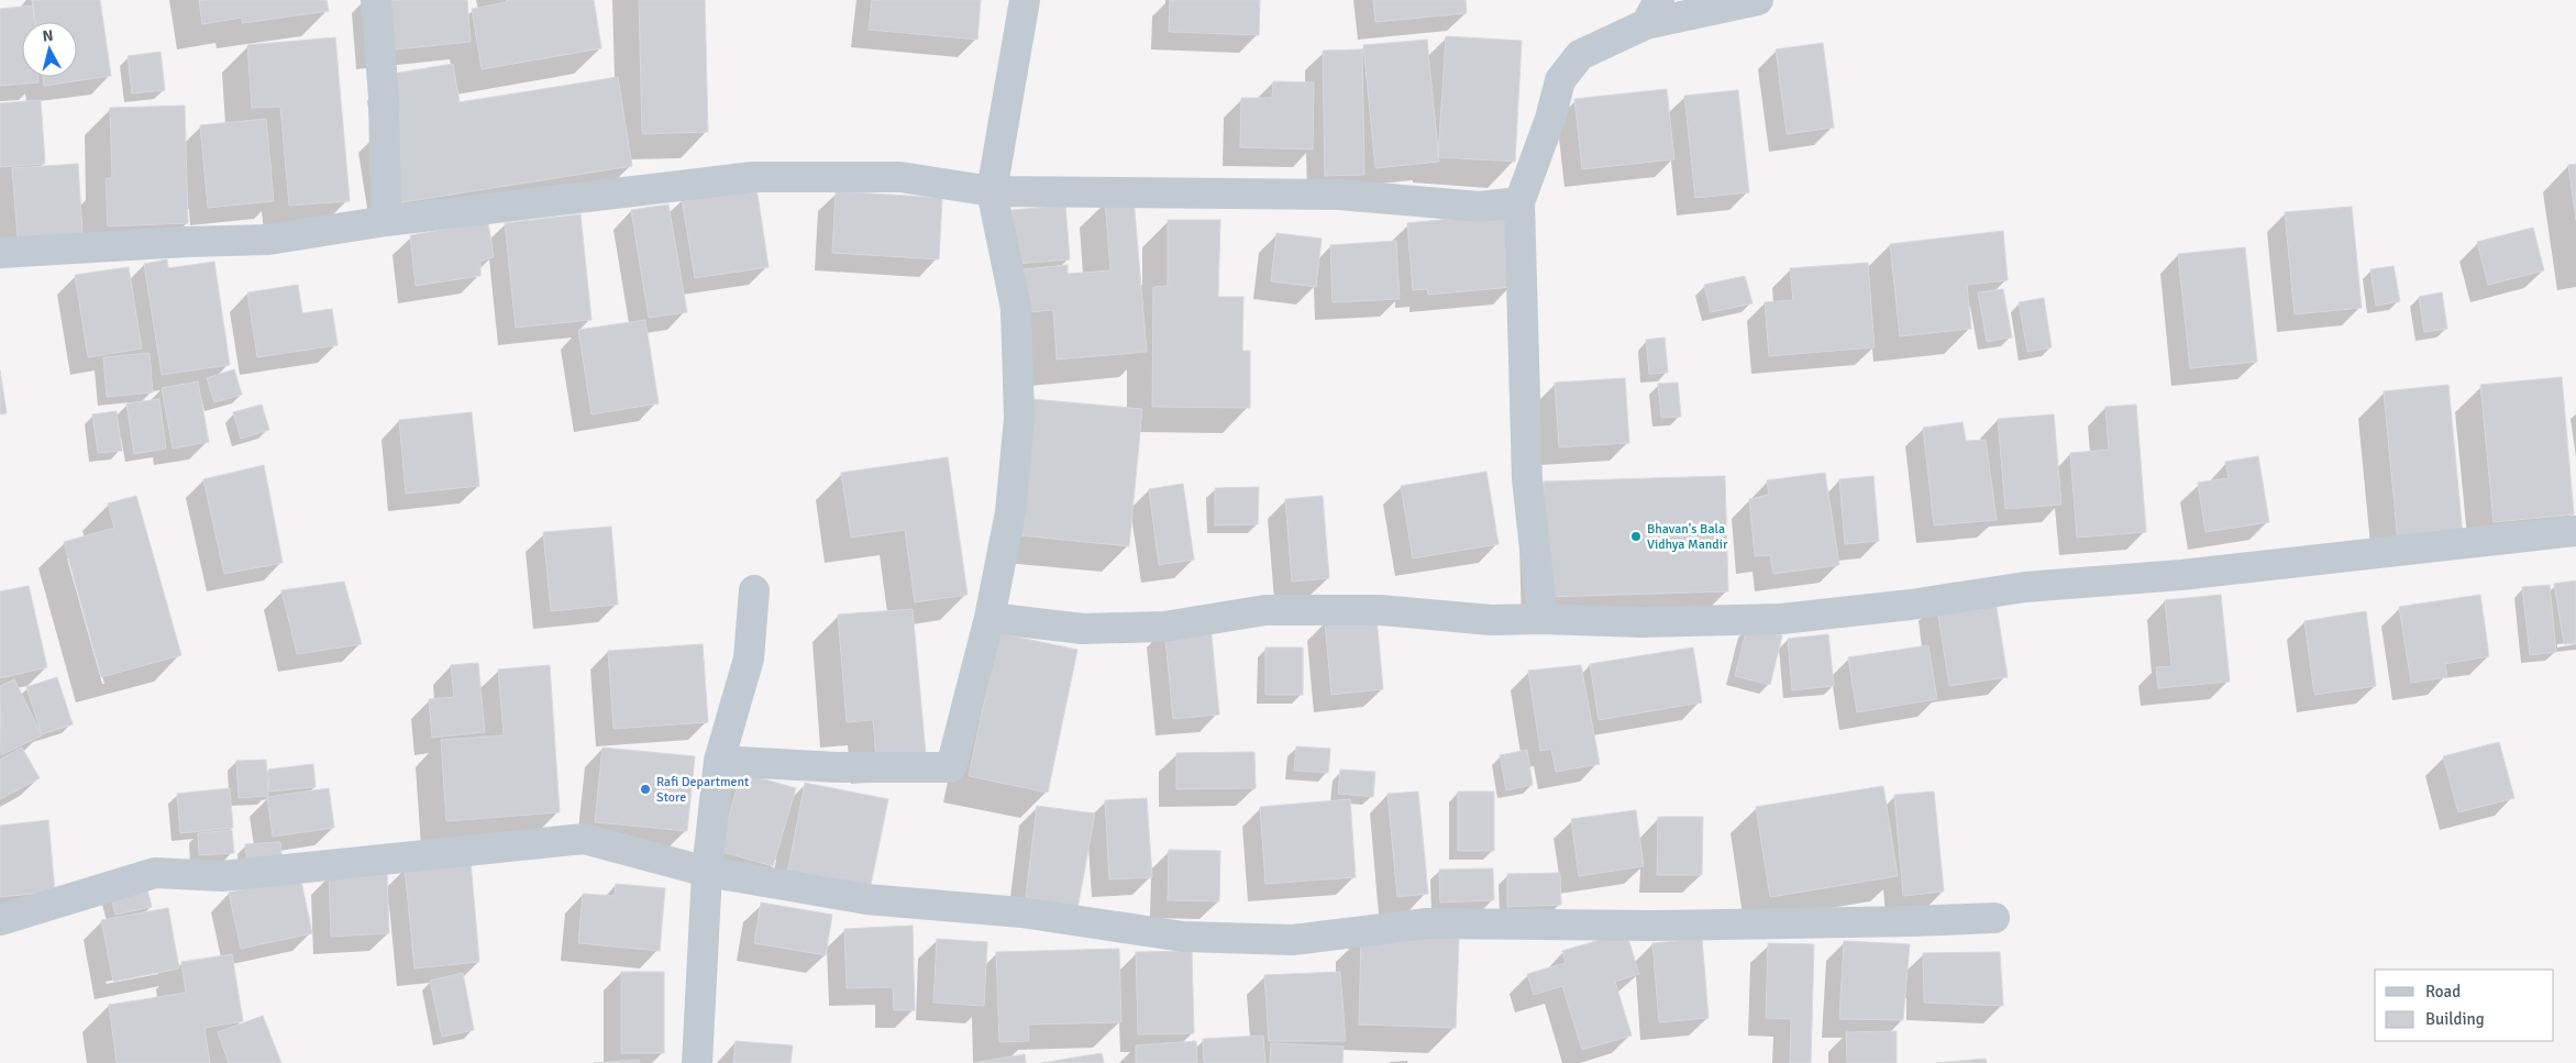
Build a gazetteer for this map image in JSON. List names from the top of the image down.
{
  "places": ["Bhavan's Bala Vidhya Mandir", "Rafi Department Store"],
  "legend": ["Road", "Building"],
  "north": "top"
}
